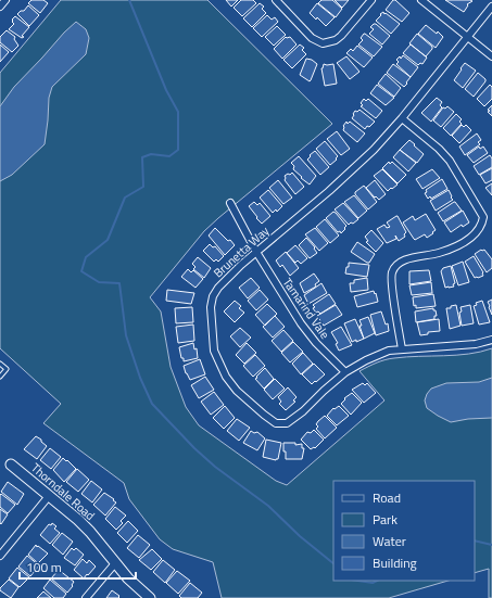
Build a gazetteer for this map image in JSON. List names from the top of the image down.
{
  "streets": {
    "street": ["Brunetta Way", "Tamarind Vale", "Thorndale Road"]
  },
  "crossings": [
    ["Brunetta Way", "Tamarind Vale"]
  ],
  "legend": [
    "Road",
    "Park",
    "Water",
    "Building"
  ],
  "scale_bar": "100 m"
}
